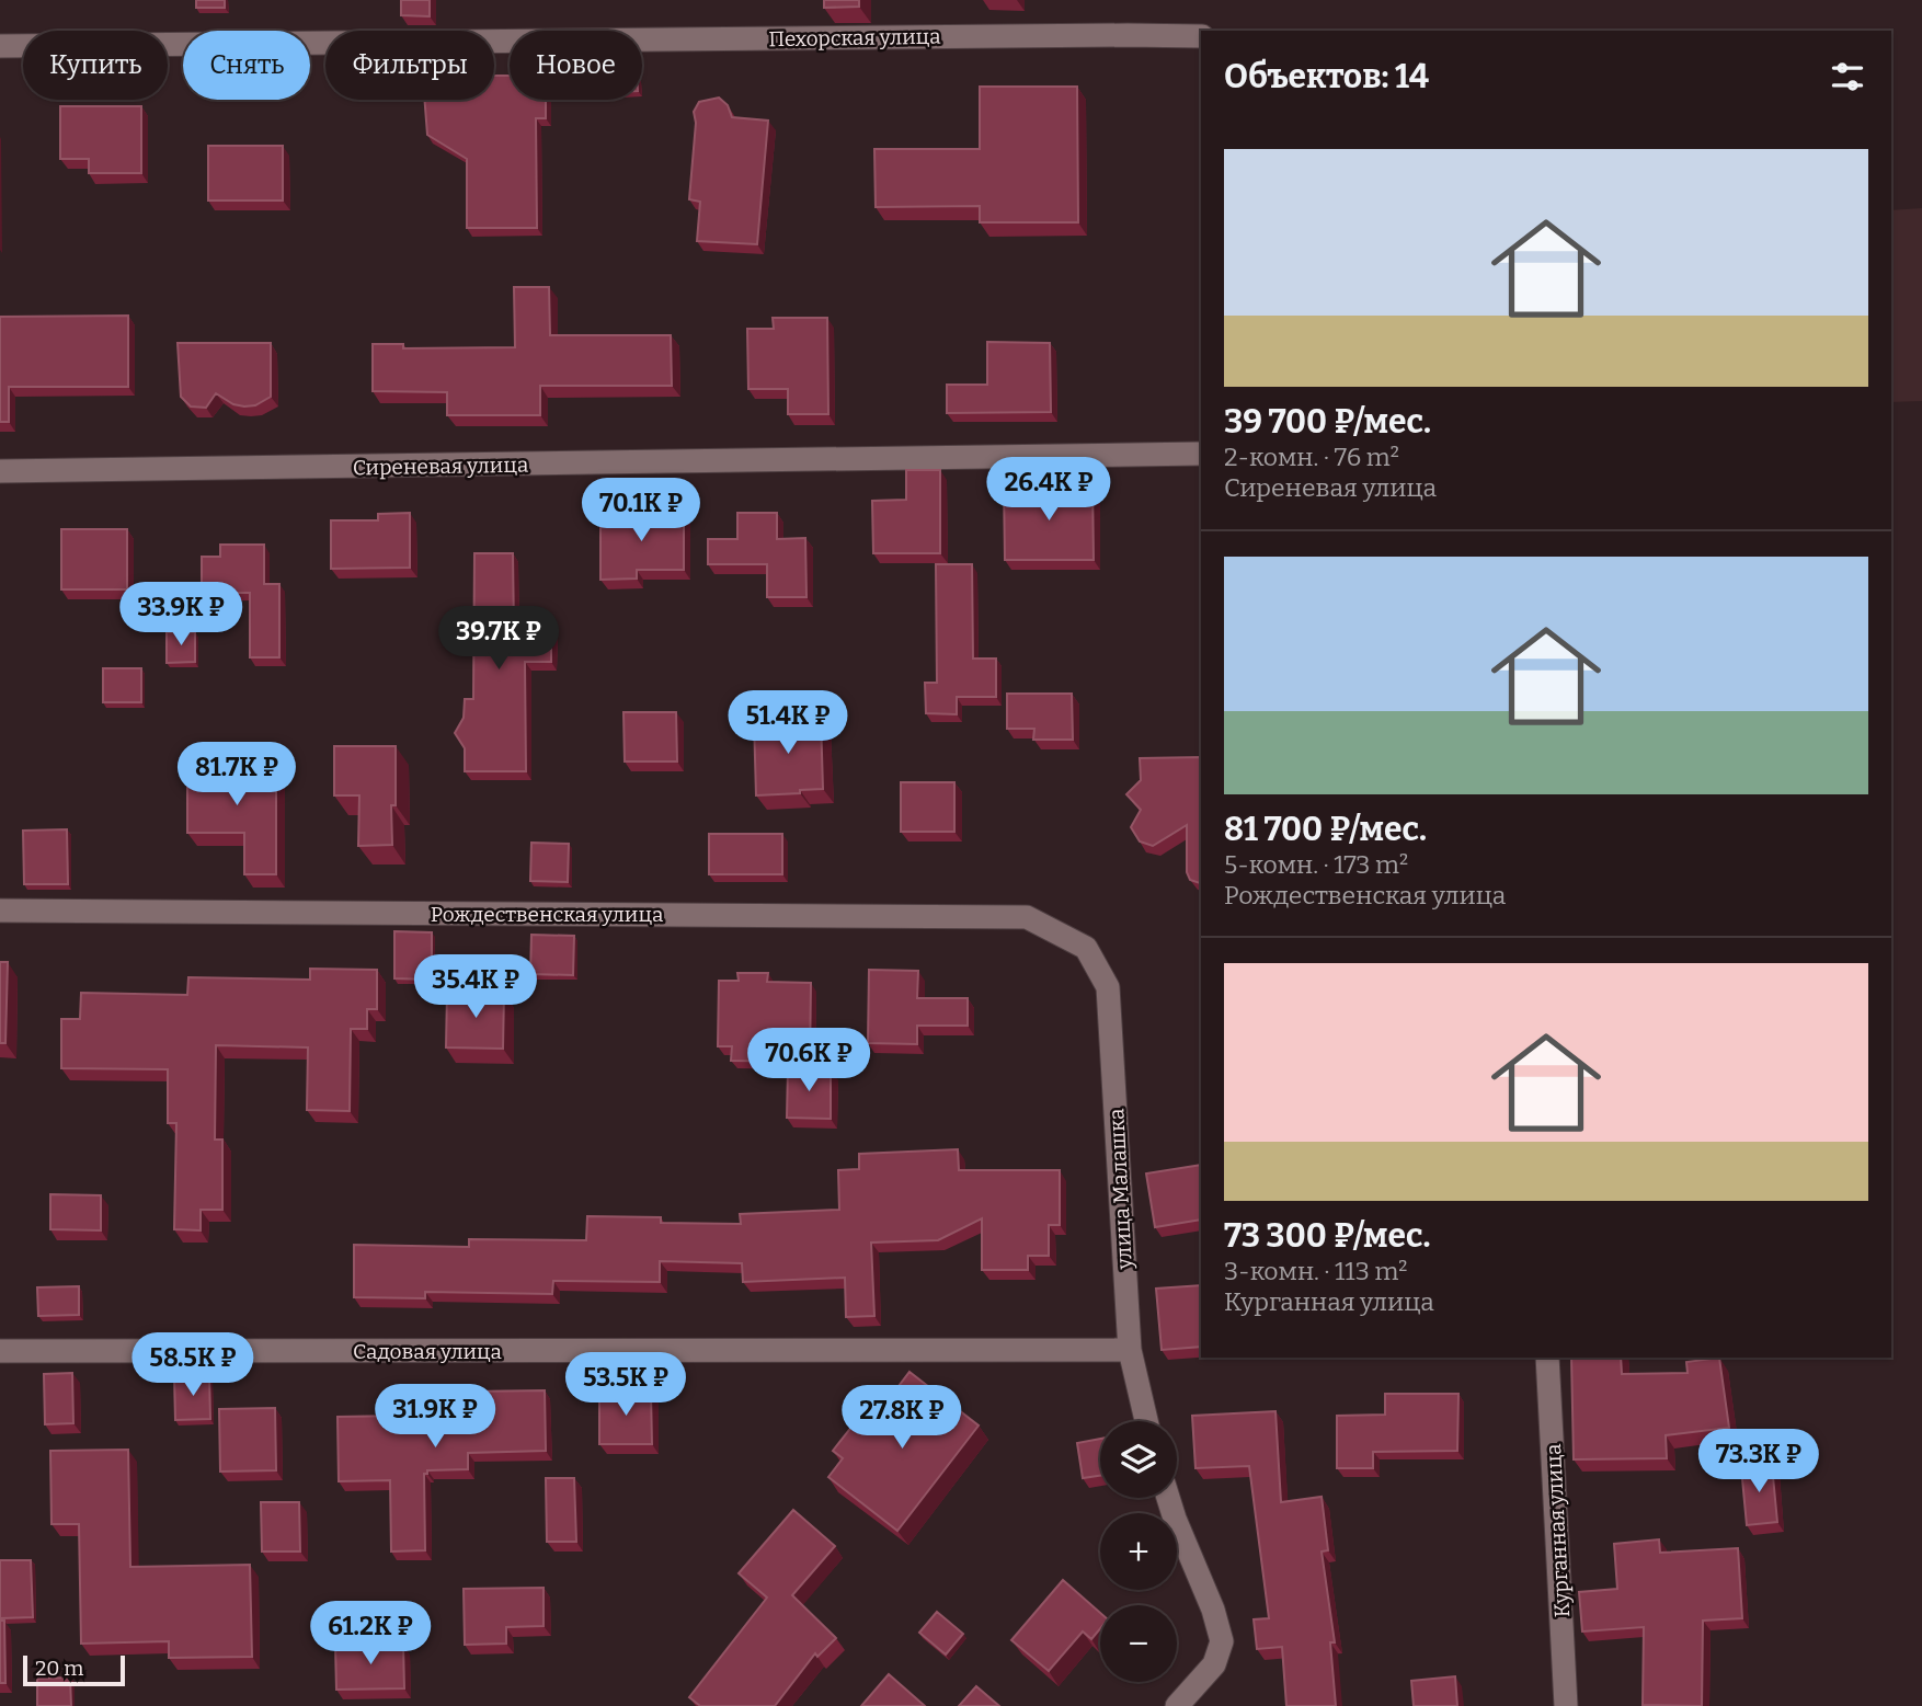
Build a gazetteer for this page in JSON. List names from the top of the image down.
{
  "streets": {
    "street": [
      "Пехорская улица",
      "Сиреневая улица",
      "Рождественская улица",
      "улица Малашка",
      "Садовая улица",
      "Курганная улица"
    ]
  },
  "crossings": [
    ["Рождественская улица", "улица Малашка"],
    ["улица Малашка", "Садовая улица"]
  ],
  "scale_bar": "20 m",
  "page": {
    "chip": [
      "Купить",
      "Снять",
      "Фильтры",
      "Новое"
    ],
    "heading": "Объектов: 14",
    "list": [
      {
        "name": "39 700 ₽/мес.",
        "note": "2-комн. · 76 m² · Сиреневая улица"
      },
      {
        "name": "81 700 ₽/мес.",
        "note": "5-комн. · 173 m² · Рождественская улица"
      },
      {
        "name": "73 300 ₽/мес.",
        "note": "3-комн. · 113 m² · Курганная улица"
      }
    ],
    "price": [
      "26.4K ₽",
      "70.1K ₽",
      "33.9K ₽",
      "39.7K ₽",
      "51.4K ₽",
      "81.7K ₽",
      "35.4K ₽",
      "70.6K ₽",
      "58.5K ₽",
      "53.5K ₽",
      "31.9K ₽",
      "27.8K ₽",
      "73.3K ₽",
      "61.2K ₽"
    ],
    "map_buttons": ["+", "−"],
    "scale": "20 m"
  }
}
